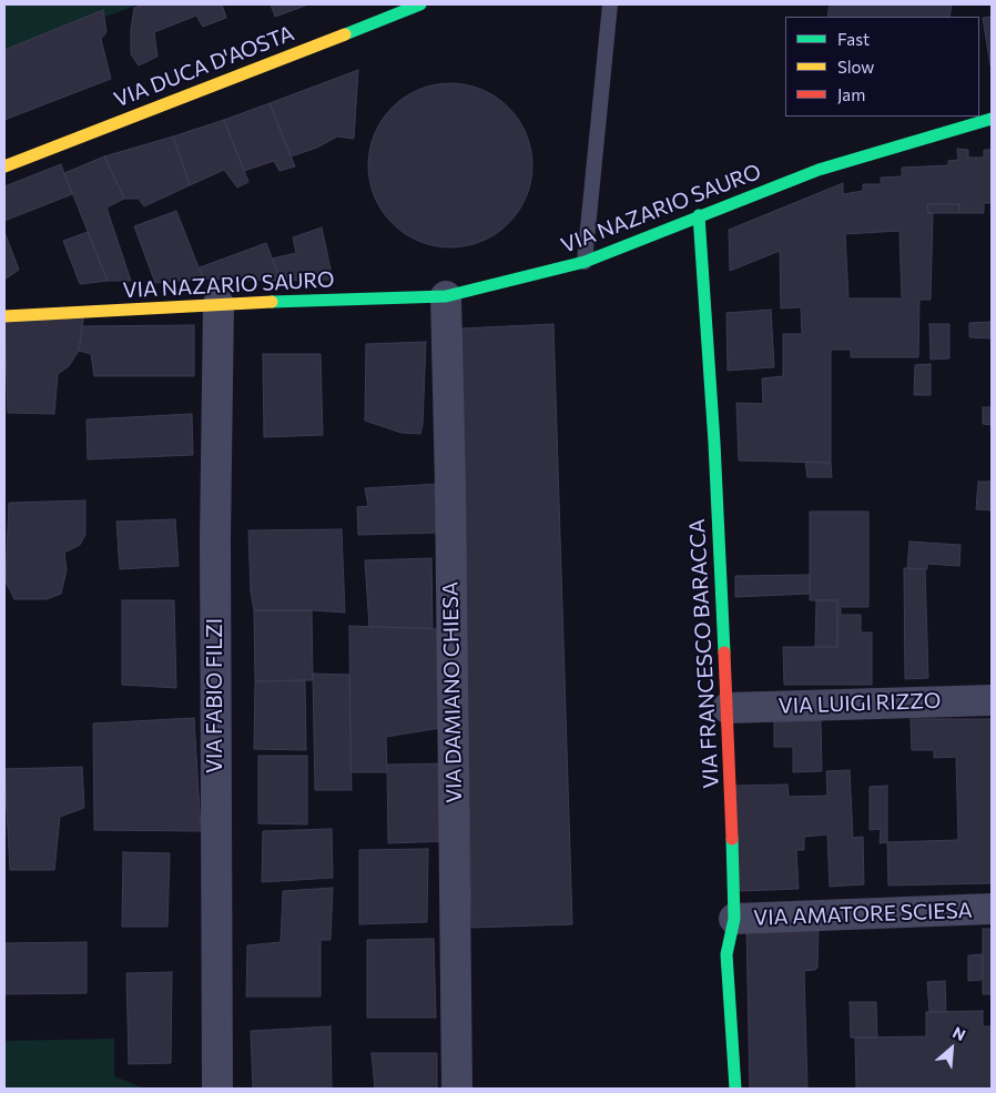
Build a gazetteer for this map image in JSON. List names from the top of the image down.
{
  "streets": {
    "street": [
      "VIA DUCA D'AOSTA",
      "VIA NAZARIO SAURO",
      "VIA FRANCESCO BARACCA",
      "VIA DAMIANO CHIESA",
      "VIA FABIO FILZI",
      "VIA LUIGI RIZZO",
      "VIA AMATORE SCIESA"
    ]
  },
  "crossings": [
    ["VIA NAZARIO SAURO", "VIA FRANCESCO BARACCA"],
    ["VIA NAZARIO SAURO", "VIA DAMIANO CHIESA"],
    ["VIA NAZARIO SAURO", "VIA FABIO FILZI"],
    ["VIA FRANCESCO BARACCA", "VIA LUIGI RIZZO"],
    ["VIA FRANCESCO BARACCA", "VIA AMATORE SCIESA"]
  ],
  "legend": ["Fast", "Slow", "Jam"],
  "north": "top right"
}
